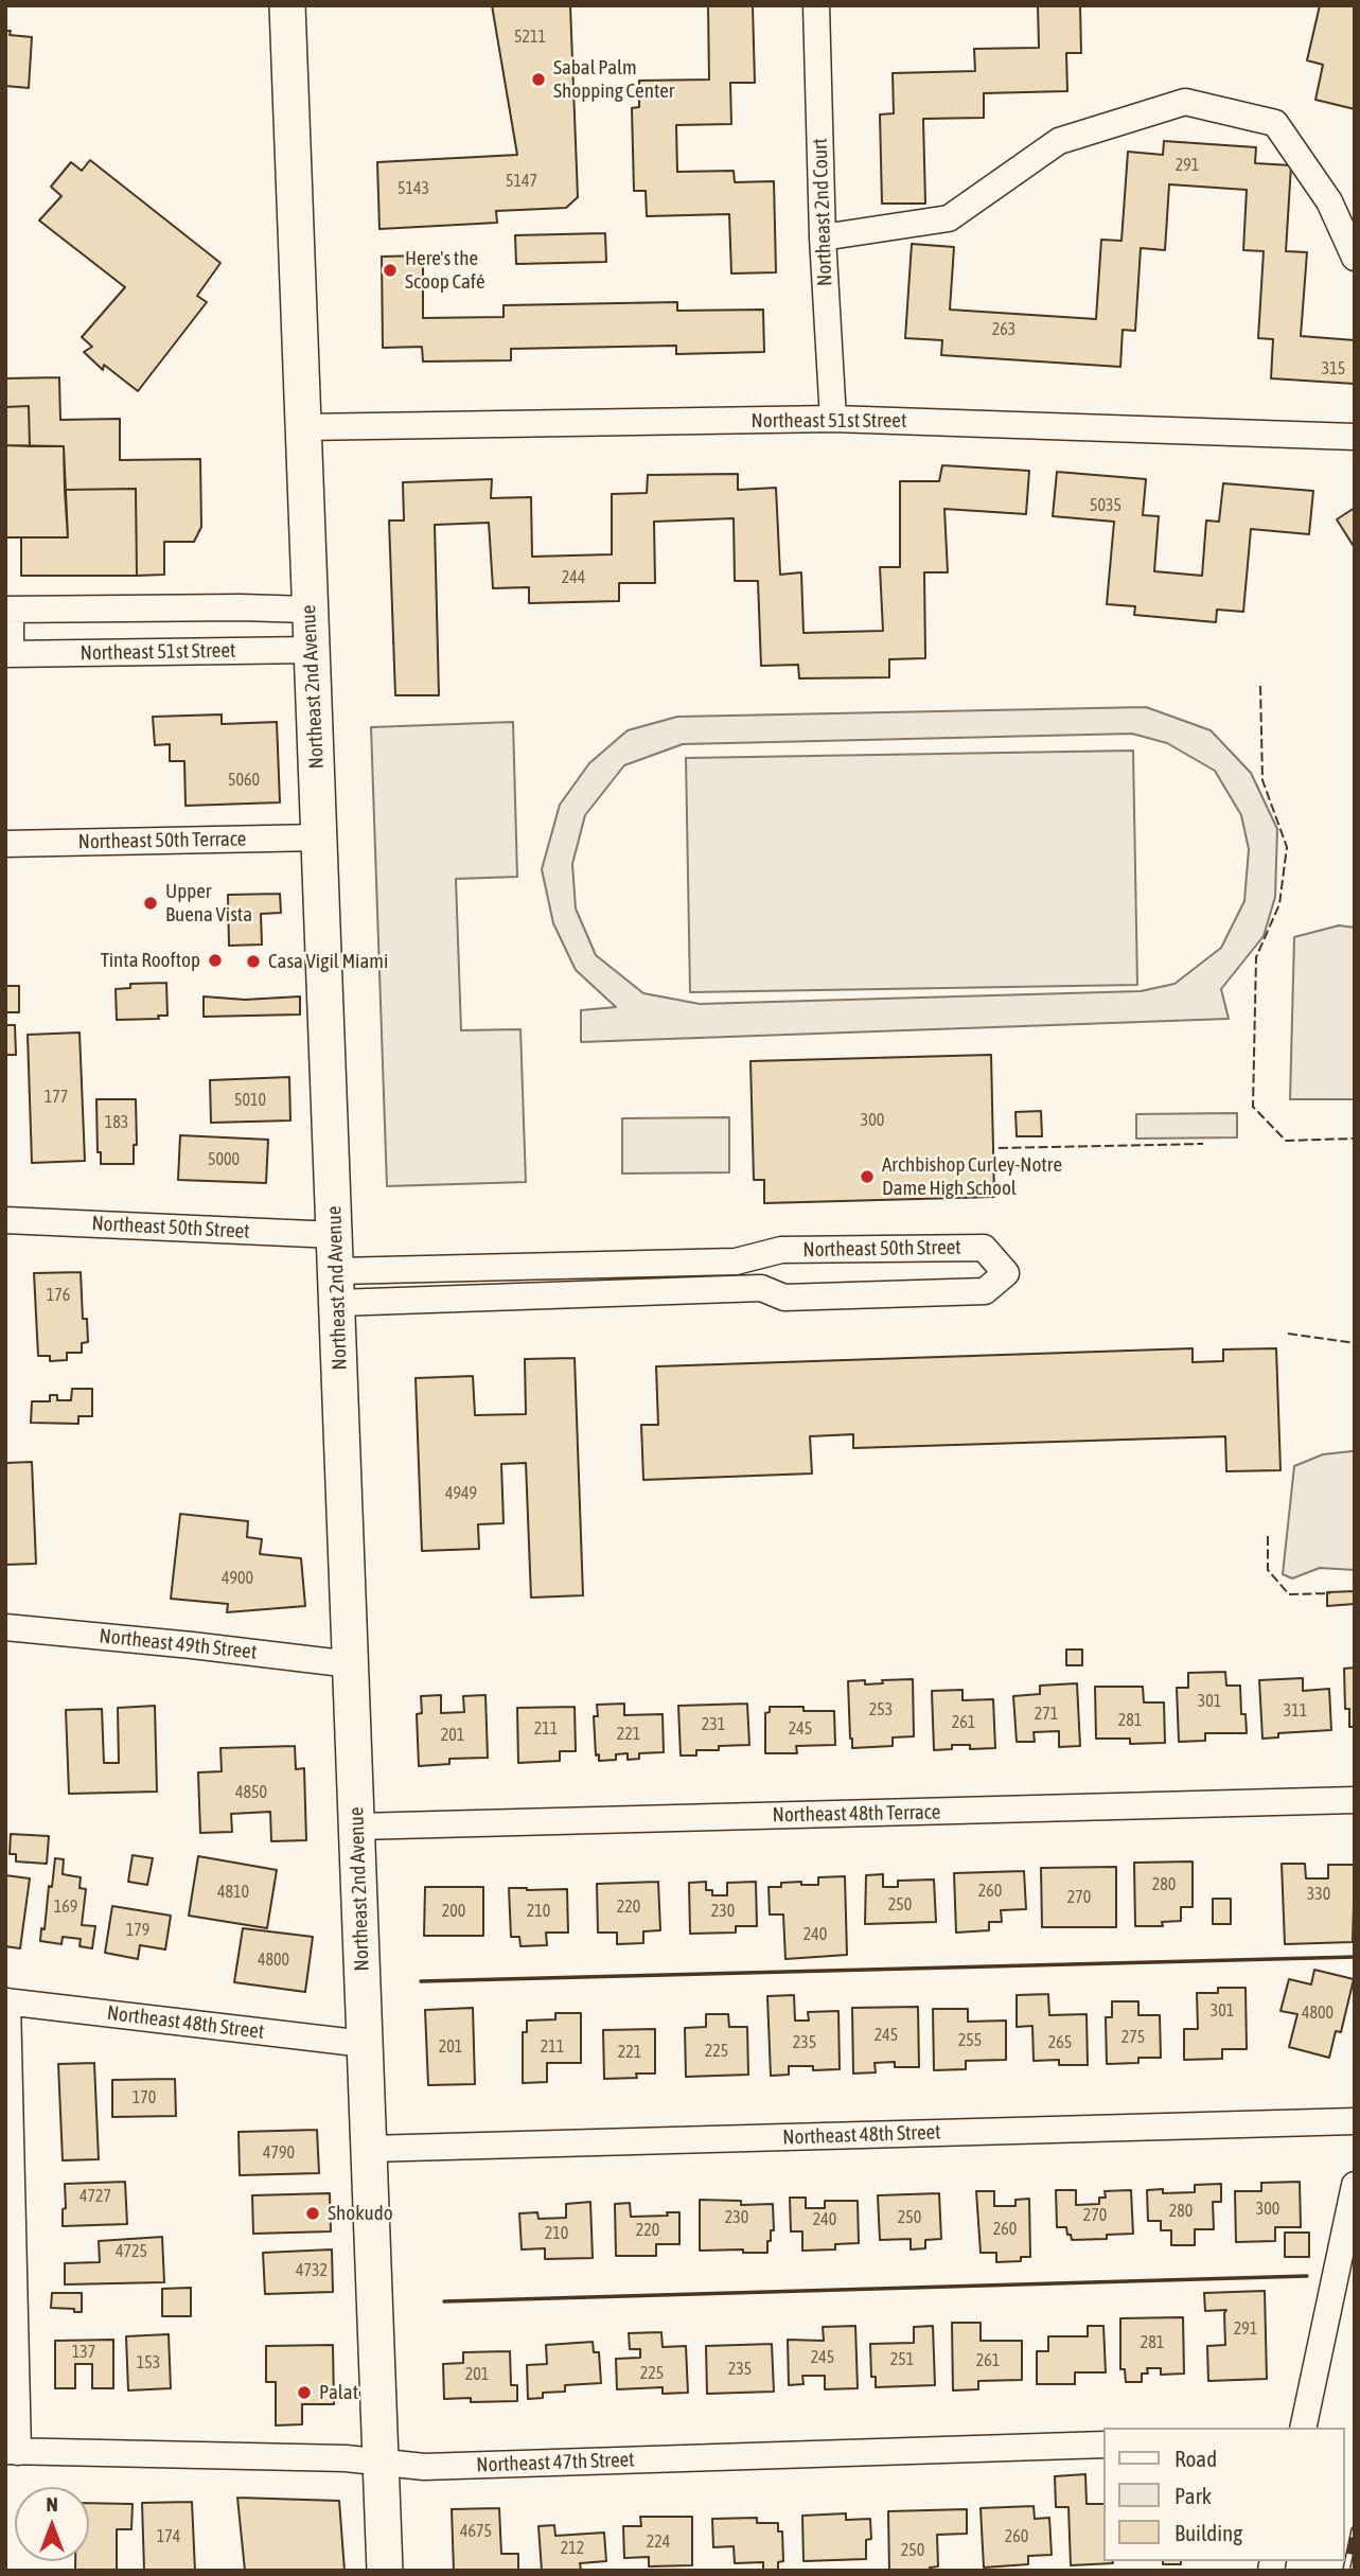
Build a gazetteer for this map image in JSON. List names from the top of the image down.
{
  "streets": {
    "main road": ["Northeast 2nd Avenue"],
    "street": [
      "Northeast 2nd Court",
      "Northeast 51st Street",
      "Northeast 50th Terrace",
      "Northeast 50th Street",
      "Northeast 49th Street",
      "Northeast 48th Terrace",
      "Northeast 48th Street",
      "Northeast 47th Street"
    ]
  },
  "crossings": [
    ["Northeast 2nd Court", "Northeast 51st Street"],
    ["Northeast 51st Street", "Northeast 2nd Avenue"],
    ["Northeast 2nd Avenue", "Northeast 50th Terrace"],
    ["Northeast 2nd Avenue", "Northeast 50th Street"],
    ["Northeast 2nd Avenue", "Northeast 49th Street"],
    ["Northeast 2nd Avenue", "Northeast 48th Terrace"],
    ["Northeast 2nd Avenue", "Northeast 48th Street"],
    ["Northeast 2nd Avenue", "Northeast 47th Street"]
  ],
  "places": [
    "Sabal Palm Shopping Center",
    "Here's the Scoop Café",
    "Upper Buena Vista",
    "Tinta Rooftop",
    "Casa Vigil Miami",
    "Archbishop Curley-Notre Dame High School",
    "Shokudo",
    "Palat"
  ],
  "house_numbers": [
    "5211",
    "291",
    "5147",
    "5143",
    "263",
    "315",
    "5035",
    "244",
    "5060",
    "177",
    "5010",
    "300",
    "183",
    "5000",
    "176",
    "4949",
    "4900",
    "301",
    "253",
    "311",
    "271",
    "281",
    "261",
    "231",
    "211",
    "245",
    "221",
    "201",
    "4850",
    "280",
    "260",
    "4810",
    "330",
    "270",
    "250",
    "169",
    "220",
    "200",
    "210",
    "230",
    "179",
    "240",
    "4800",
    "301",
    "4800",
    "245",
    "275",
    "255",
    "235",
    "265",
    "201",
    "211",
    "225",
    "221",
    "170",
    "4790",
    "4727",
    "300",
    "280",
    "270",
    "230",
    "250",
    "240",
    "260",
    "220",
    "210",
    "4725",
    "4732",
    "291",
    "281",
    "137",
    "245",
    "251",
    "261",
    "153",
    "235",
    "225",
    "201",
    "4675",
    "174",
    "260",
    "224",
    "212",
    "250"
  ],
  "legend": ["Road", "Park", "Building"],
  "north": "top"
}
